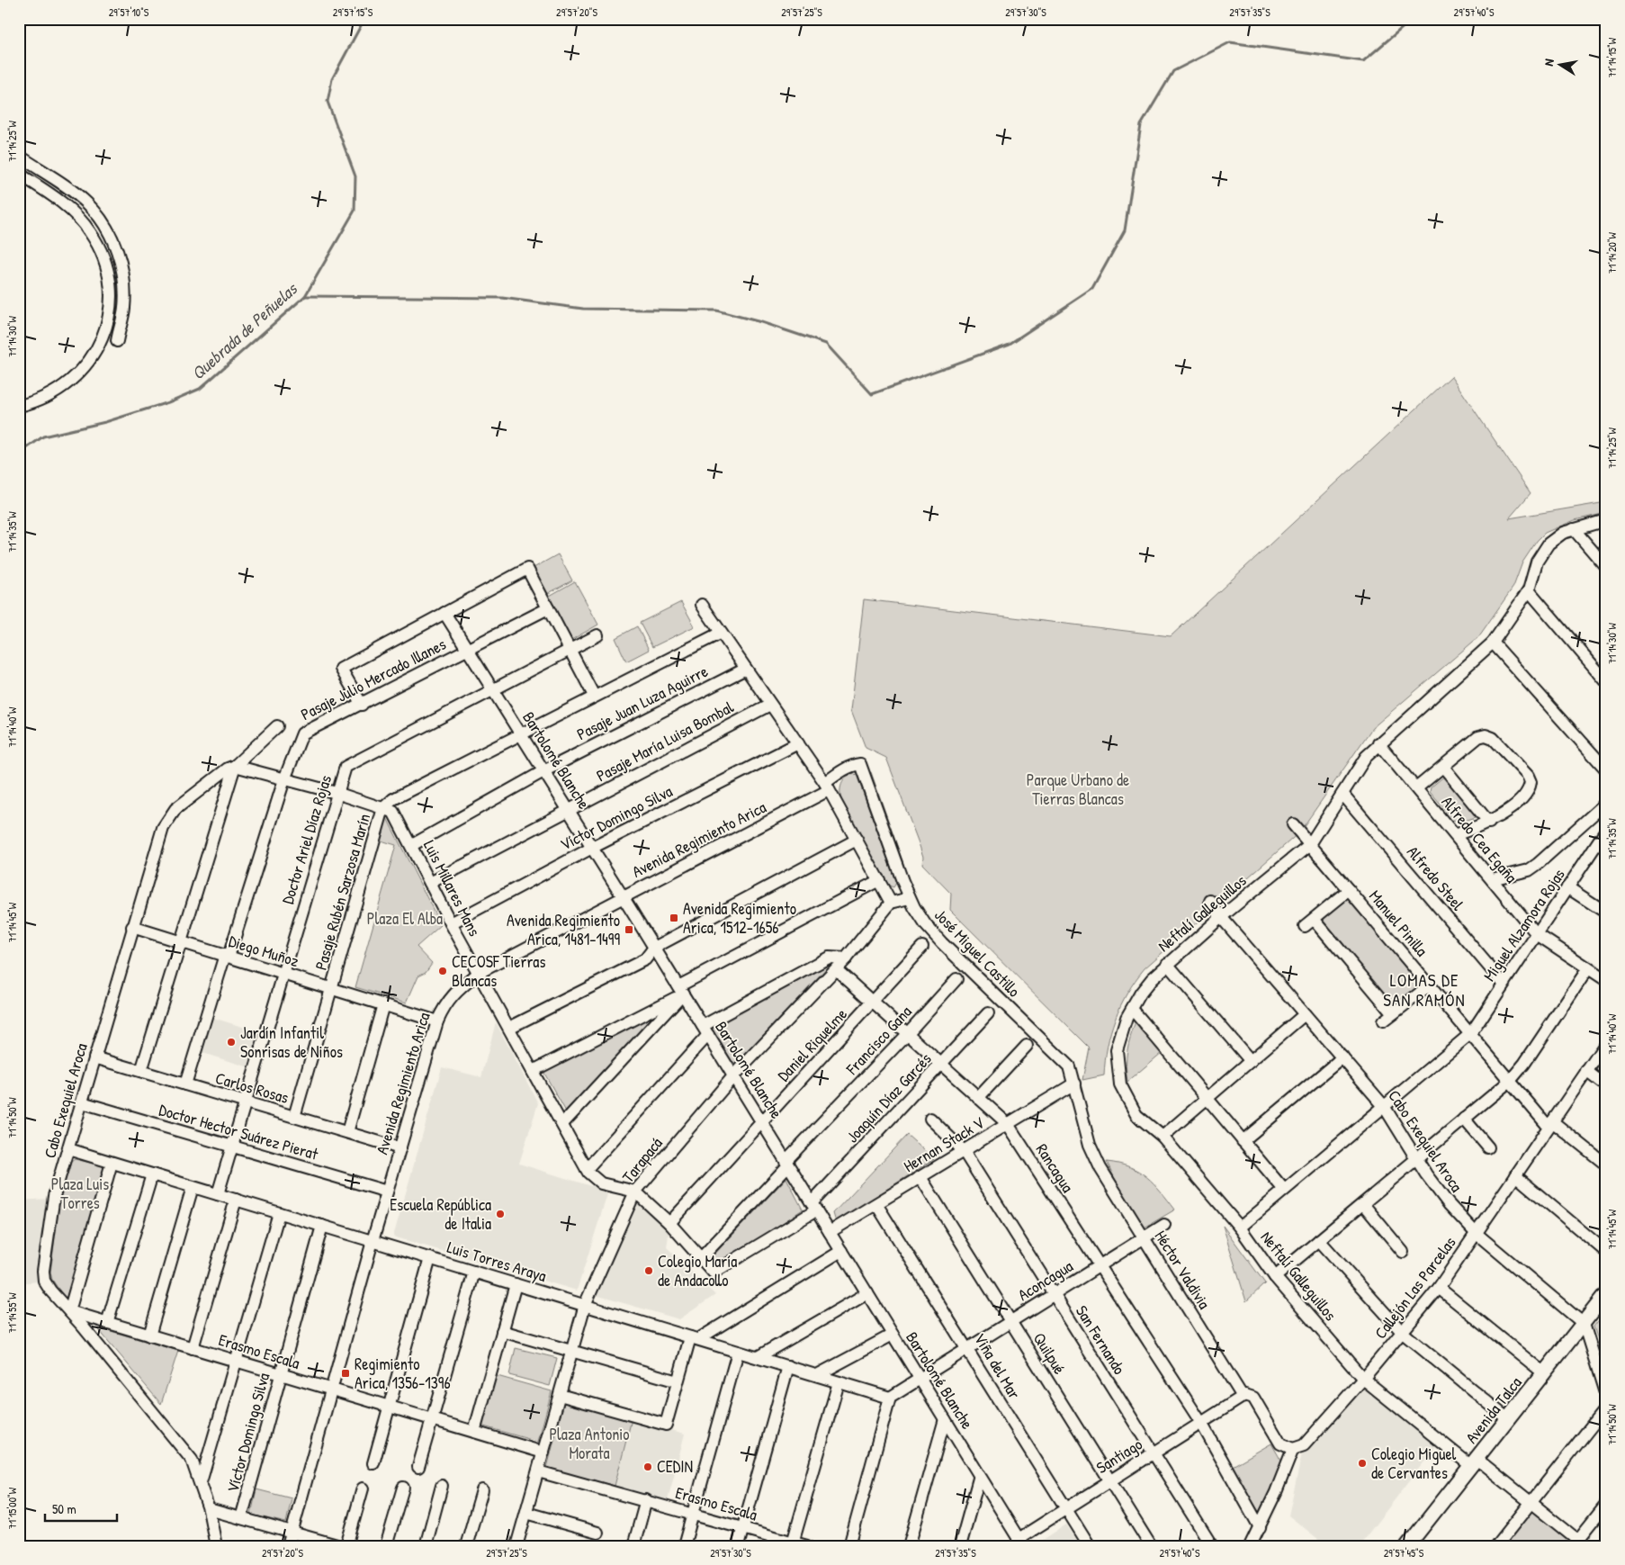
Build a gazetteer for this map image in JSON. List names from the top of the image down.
{
  "streets": {
    "main road": ["Avenida Talca"],
    "street": [
      "Pasaje Julio Mercado Illanes",
      "Pasaje Juan Luza Aguirre",
      "Pasaje María Luisa Bombal",
      "Bartolomé Blanche",
      "Víctor Domingo Silva",
      "Doctor Ariel Díaz Rojas",
      "Avenida Regimiento Arica",
      "Alfredo Cea Egaña",
      "Alfredo Steel",
      "Luis Millares Mans",
      "Pasaje Rubén Sarzosa Marín",
      "Neftalí Galleguillos",
      "Manuel Pinilla",
      "Miguel Alzamora Rojas",
      "Diego Muñoz",
      "José Miguel Castillo",
      "Francisco Gana",
      "Daniel Riquelme",
      "Carlos Rosas",
      "Joaquín Díaz Garcés",
      "Cabo Exequiel Aroca",
      "Doctor Hector Suárez Pierat",
      "Hernan Stack V",
      "Tarapacá",
      "Rancagua",
      "Luis Torres Araya",
      "Héctor Valdivia",
      "Aconcagua",
      "Callejón Las Parcelas",
      "San Fernando",
      "Erasmo Escala",
      "Quilpué",
      "Viña del Mar",
      "Santiago"
    ]
  },
  "crossings": [
    ["Pasaje Julio Mercado Illanes", "Bartolomé Blanche"],
    ["Pasaje Julio Mercado Illanes", "Luis Millares Mans"],
    ["Pasaje Julio Mercado Illanes", "Diego Muñoz"],
    ["Pasaje Julio Mercado Illanes", "Carlos Rosas"],
    ["Pasaje Juan Luza Aguirre", "Bartolomé Blanche"],
    ["Pasaje Juan Luza Aguirre", "Luis Millares Mans"],
    ["Pasaje María Luisa Bombal", "Bartolomé Blanche"],
    ["Pasaje María Luisa Bombal", "Luis Millares Mans"],
    ["Bartolomé Blanche", "Víctor Domingo Silva"],
    ["Bartolomé Blanche", "Doctor Ariel Díaz Rojas"],
    ["Bartolomé Blanche", "Avenida Regimiento Arica"],
    ["Bartolomé Blanche", "Pasaje Rubén Sarzosa Marín"],
    ["Bartolomé Blanche", "Francisco Gana"],
    ["Bartolomé Blanche", "Daniel Riquelme"],
    ["Bartolomé Blanche", "Joaquín Díaz Garcés"],
    ["Bartolomé Blanche", "Hernan Stack V"],
    ["Bartolomé Blanche", "Tarapacá"],
    ["Bartolomé Blanche", "Aconcagua"],
    ["Bartolomé Blanche", "Santiago"],
    ["Víctor Domingo Silva", "Luis Millares Mans"],
    ["Víctor Domingo Silva", "Luis Torres Araya"],
    ["Víctor Domingo Silva", "Erasmo Escala"],
    ["Doctor Ariel Díaz Rojas", "Luis Millares Mans"],
    ["Doctor Ariel Díaz Rojas", "Diego Muñoz"],
    ["Doctor Ariel Díaz Rojas", "Carlos Rosas"],
    ["Doctor Ariel Díaz Rojas", "Doctor Hector Suárez Pierat"],
    ["Doctor Ariel Díaz Rojas", "Luis Torres Araya"],
    ["Avenida Regimiento Arica", "Luis Millares Mans"],
    ["Avenida Regimiento Arica", "Diego Muñoz"],
    ["Avenida Regimiento Arica", "José Miguel Castillo"],
    ["Avenida Regimiento Arica", "Carlos Rosas"],
    ["Avenida Regimiento Arica", "Doctor Hector Suárez Pierat"],
    ["Avenida Regimiento Arica", "Luis Torres Araya"],
    ["Avenida Regimiento Arica", "Erasmo Escala"],
    ["Alfredo Cea Egaña", "Neftalí Galleguillos"],
    ["Alfredo Cea Egaña", "Miguel Alzamora Rojas"],
    ["Alfredo Steel", "Neftalí Galleguillos"],
    ["Alfredo Steel", "Miguel Alzamora Rojas"],
    ["Luis Millares Mans", "Pasaje Rubén Sarzosa Marín"],
    ["Luis Millares Mans", "Cabo Exequiel Aroca"],
    ["Luis Millares Mans", "Tarapacá"],
    ["Pasaje Rubén Sarzosa Marín", "Diego Muñoz"],
    ["Pasaje Rubén Sarzosa Marín", "Carlos Rosas"],
    ["Neftalí Galleguillos", "Manuel Pinilla"],
    ["Neftalí Galleguillos", "Miguel Alzamora Rojas"],
    ["Neftalí Galleguillos", "Cabo Exequiel Aroca"],
    ["Neftalí Galleguillos", "Callejón Las Parcelas"],
    ["Neftalí Galleguillos", "Avenida Talca"],
    ["Manuel Pinilla", "Miguel Alzamora Rojas"],
    ["Manuel Pinilla", "Callejón Las Parcelas"],
    ["Miguel Alzamora Rojas", "Cabo Exequiel Aroca"],
    ["Diego Muñoz", "Cabo Exequiel Aroca"],
    ["José Miguel Castillo", "Hernan Stack V"],
    ["José Miguel Castillo", "Héctor Valdivia"],
    ["Francisco Gana", "Joaquín Díaz Garcés"],
    ["Francisco Gana", "Rancagua"],
    ["Daniel Riquelme", "Rancagua"],
    ["Carlos Rosas", "Cabo Exequiel Aroca"],
    ["Joaquín Díaz Garcés", "Rancagua"],
    ["Cabo Exequiel Aroca", "Doctor Hector Suárez Pierat"],
    ["Cabo Exequiel Aroca", "Luis Torres Araya"],
    ["Cabo Exequiel Aroca", "Callejón Las Parcelas"],
    ["Cabo Exequiel Aroca", "Erasmo Escala"],
    ["Cabo Exequiel Aroca", "Avenida Talca"],
    ["Hernan Stack V", "Rancagua"],
    ["Hernan Stack V", "Héctor Valdivia"],
    ["Hernan Stack V", "San Fernando"],
    ["Hernan Stack V", "Quilpué"],
    ["Hernan Stack V", "Viña del Mar"],
    ["Tarapacá", "Rancagua"],
    ["Tarapacá", "Luis Torres Araya"],
    ["Tarapacá", "Erasmo Escala"],
    ["Rancagua", "Aconcagua"],
    ["Rancagua", "Santiago"],
    ["Luis Torres Araya", "Aconcagua"],
    ["Héctor Valdivia", "Aconcagua"],
    ["Héctor Valdivia", "Callejón Las Parcelas"],
    ["Héctor Valdivia", "Santiago"],
    ["Aconcagua", "San Fernando"],
    ["Aconcagua", "Quilpué"],
    ["Aconcagua", "Viña del Mar"],
    ["San Fernando", "Santiago"],
    ["Quilpué", "Santiago"],
    ["Viña del Mar", "Santiago"]
  ],
  "districts": ["LOMAS DE SAN RAMÓN"],
  "water": ["Quebrada de Peñuelas"],
  "parks": [
    "Parque Urbano de Tierras Blancas",
    "Plaza El Alba",
    "Plaza Luis Torres",
    "Plaza Antonio Morata"
  ],
  "places": {
    "transit": ["Avenida Regimiento Arica, 1512-1656", "Avenida Regimiento Arica, 1481-1499", "Regimiento Arica, 1356-1396"],
    "other": [
      "CECOSF Tierras Blancas",
      "Jardín Infantil Sonrisas de Niños",
      "Escuela República de Italia",
      "Colegio María de Andacollo",
      "Colegio Miguel de Cervantes",
      "CEDIN"
    ]
  },
  "scale_bar": "50 m",
  "north": "left",
  "coordinates": [
    "29°57'10\"S",
    "29°57'15\"S",
    "29°57'20\"S",
    "29°57'25\"S",
    "29°57'30\"S",
    "29°57'35\"S",
    "29°57'40\"S",
    "71°14'15\"W",
    "71°14'25\"W",
    "71°14'20\"W",
    "71°14'30\"W",
    "71°14'35\"W",
    "71°14'40\"W",
    "71°14'45\"W",
    "71°14'50\"W",
    "71°14'55\"W",
    "71°15'00\"W",
    "29°57'45\"S"
  ]
}
